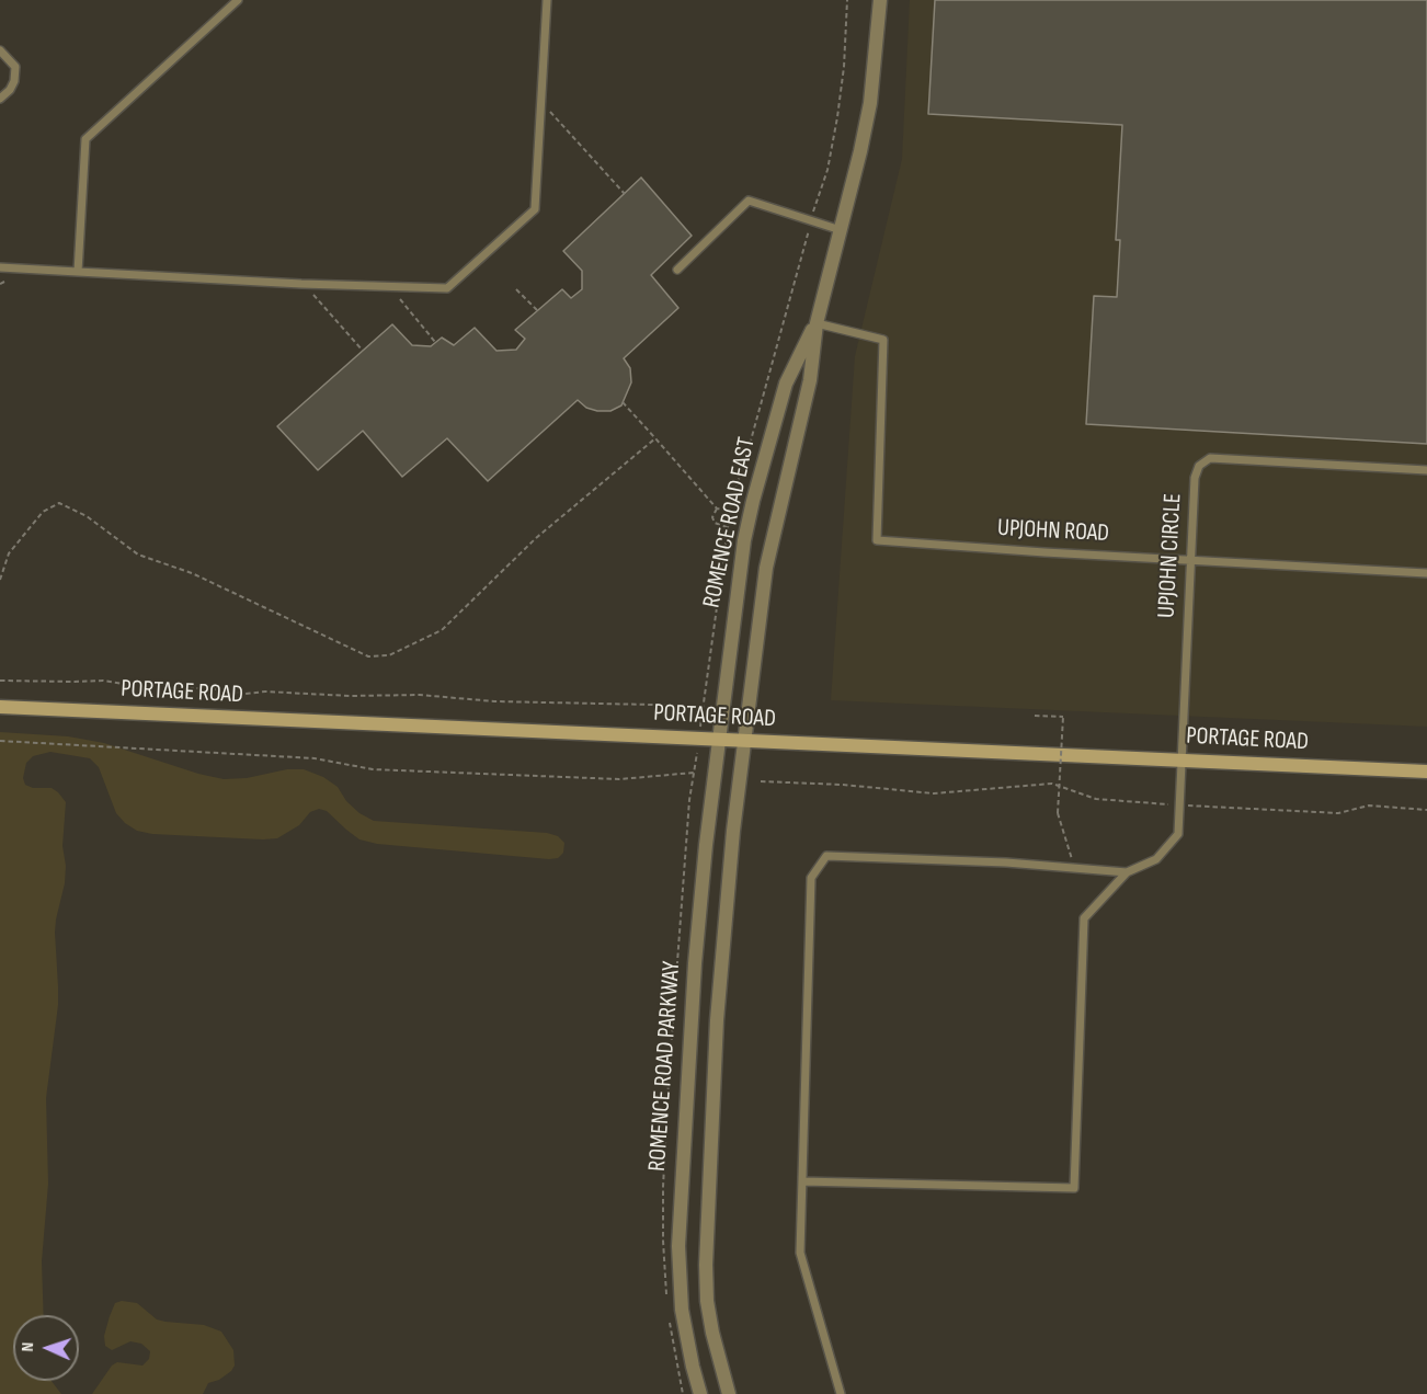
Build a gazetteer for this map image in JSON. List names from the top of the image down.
{
  "streets": {
    "main road": ["PORTAGE ROAD"],
    "street": ["ROMENCE ROAD EAST", "ROMENCE ROAD PARKWAY"],
    "lane": ["UPJOHN ROAD", "UPJOHN CIRCLE"]
  },
  "crossings": [
    ["ROMENCE ROAD EAST", "UPJOHN ROAD"],
    ["ROMENCE ROAD EAST", "PORTAGE ROAD"],
    ["ROMENCE ROAD EAST", "ROMENCE ROAD PARKWAY"],
    ["UPJOHN ROAD", "UPJOHN CIRCLE"],
    ["UPJOHN CIRCLE", "PORTAGE ROAD"],
    ["PORTAGE ROAD", "ROMENCE ROAD PARKWAY"]
  ],
  "north": "left"
}
